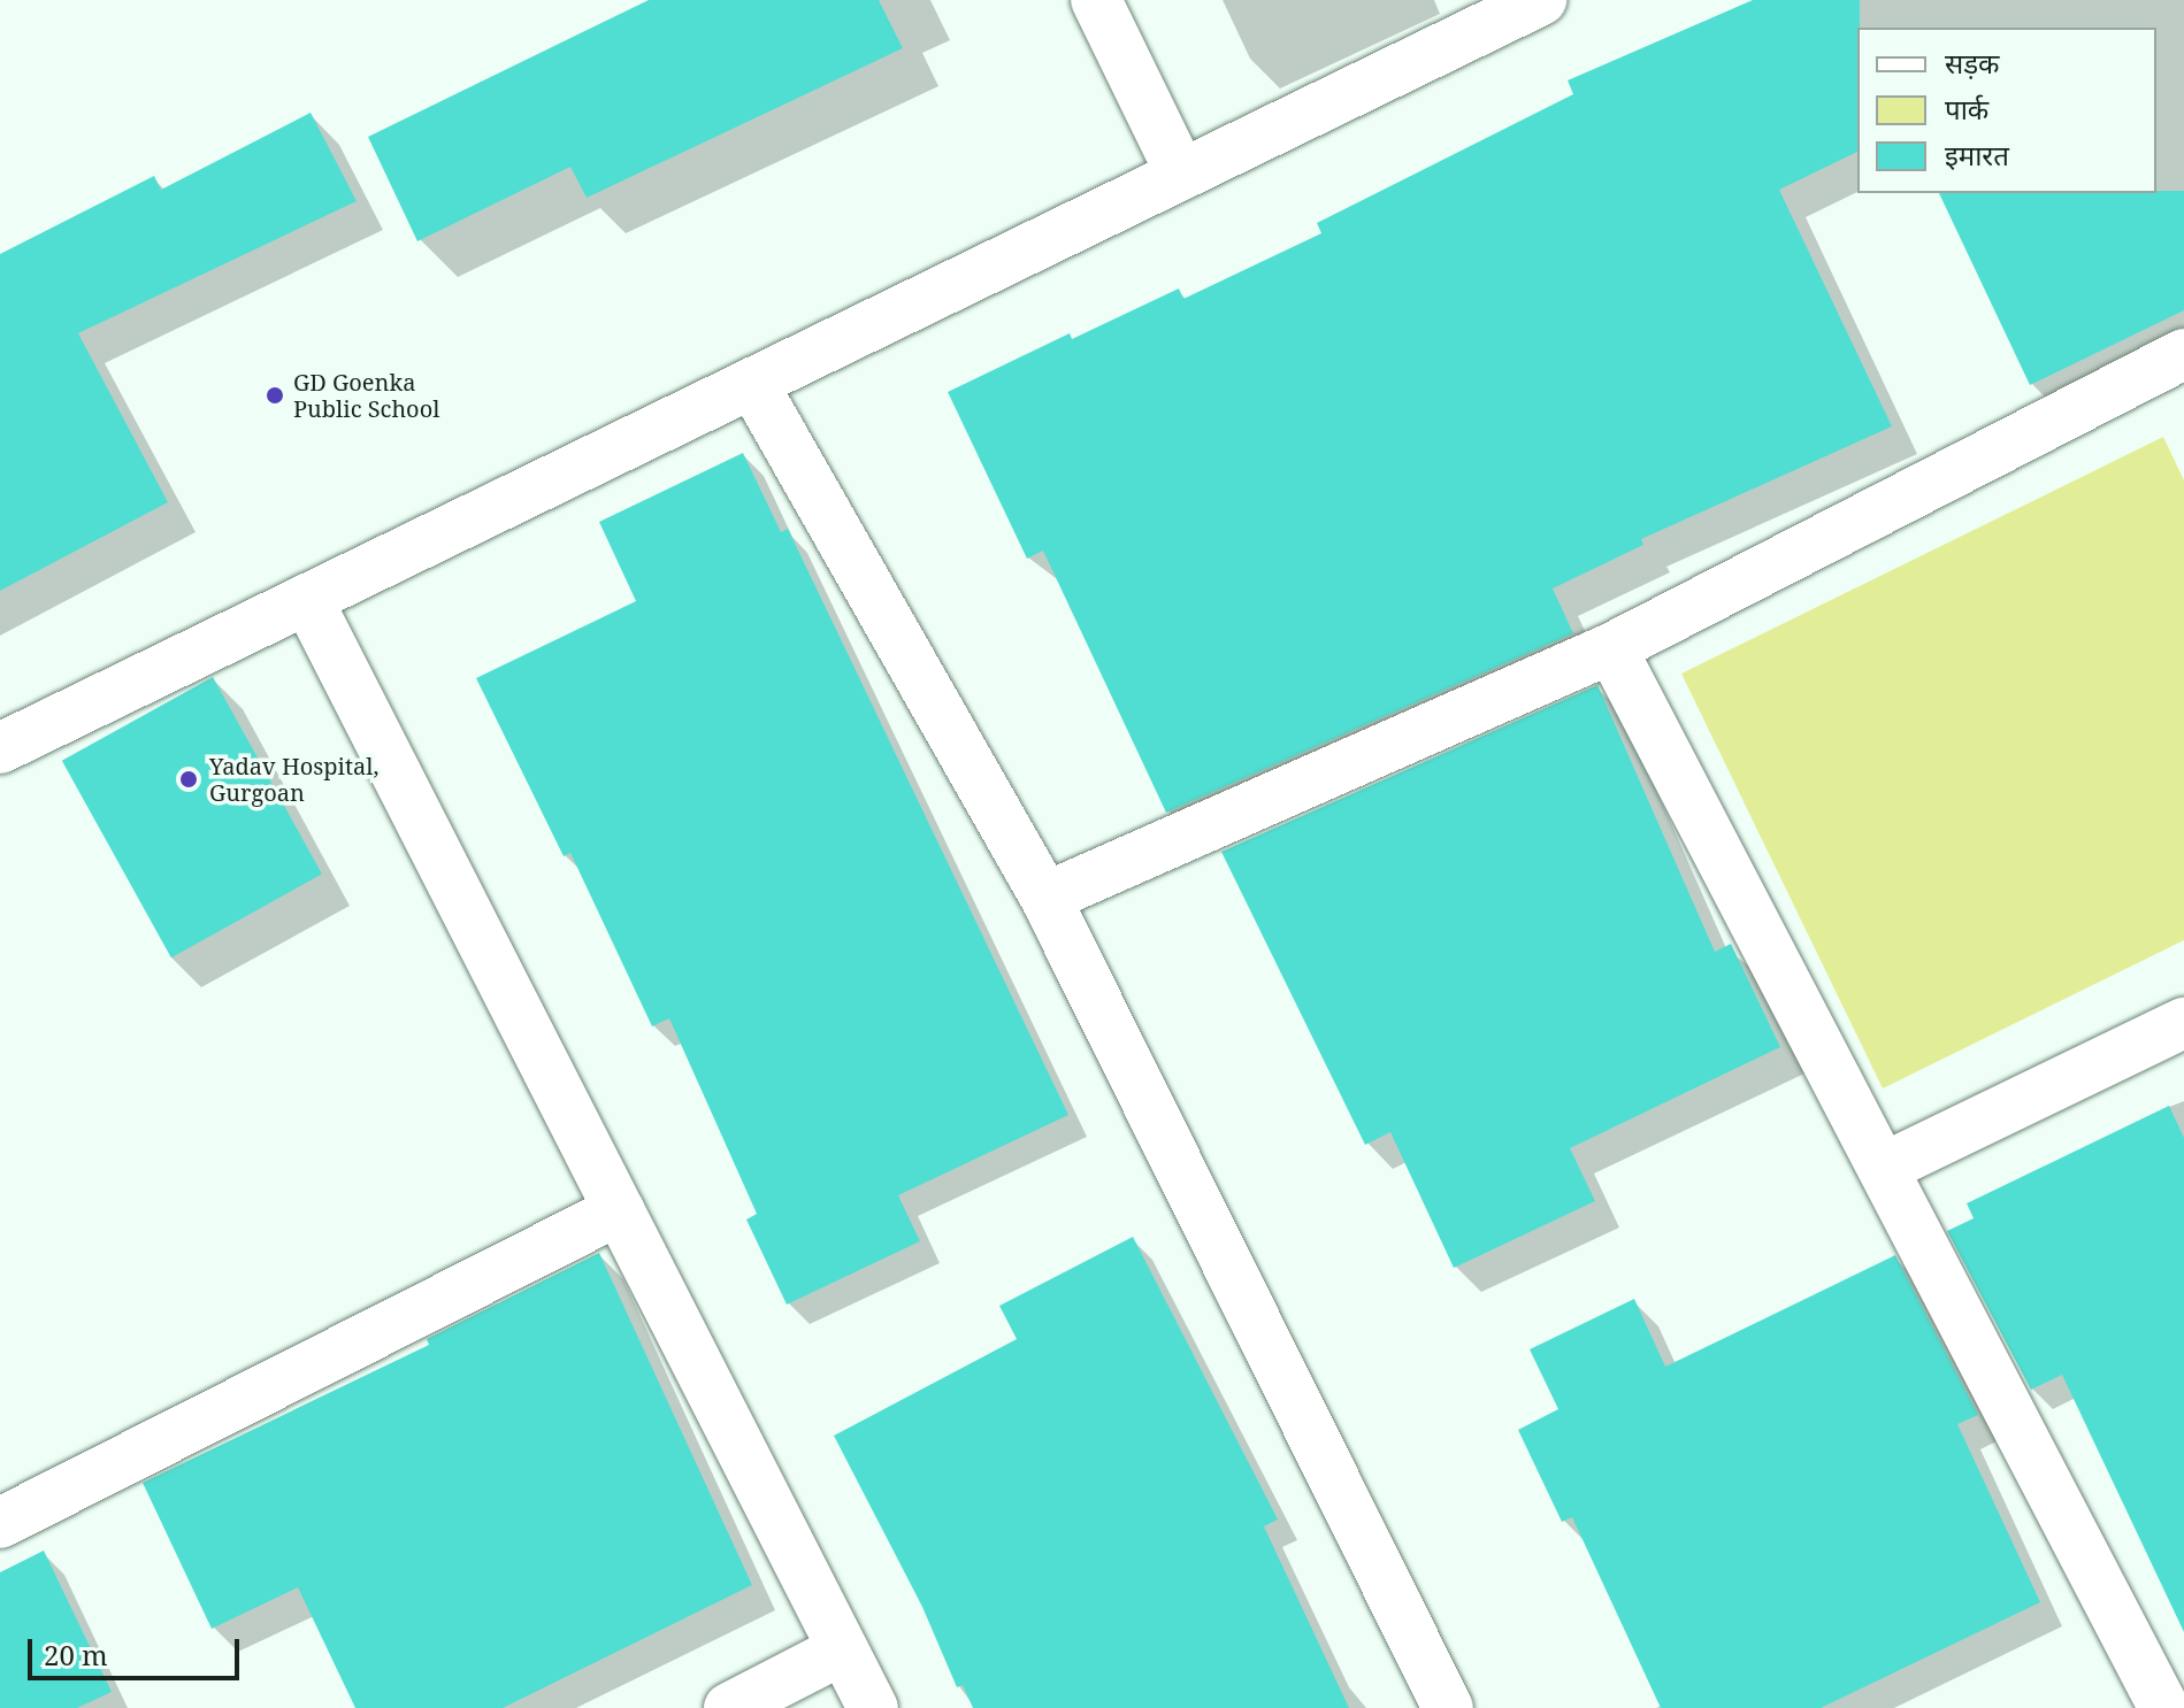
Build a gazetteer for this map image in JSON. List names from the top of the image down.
{
  "places": ["GD Goenka Public School", "Yadav Hospital, Gurgoan"],
  "legend": ["सड़क", "पार्क", "इमारत"],
  "scale_bar": "20 m"
}
